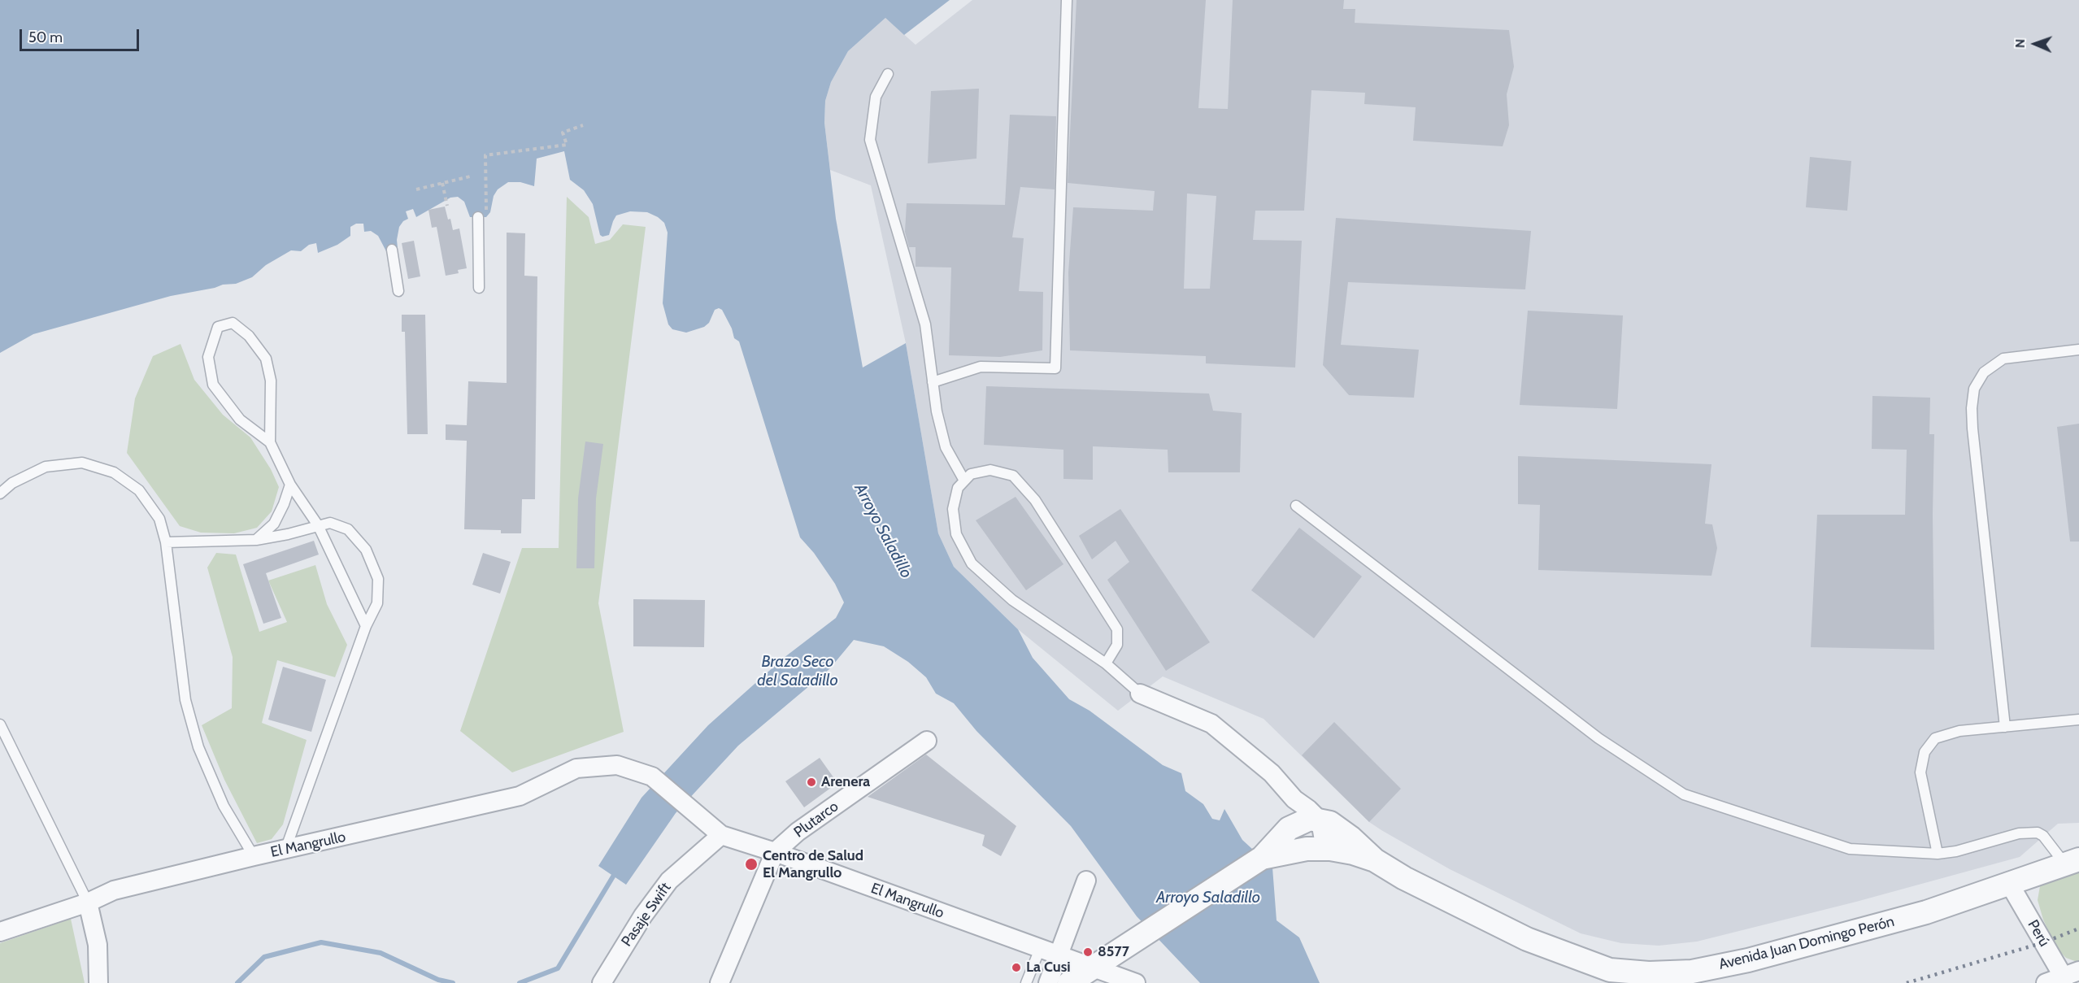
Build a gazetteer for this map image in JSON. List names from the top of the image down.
{
  "streets": {
    "street": [
      "Plutarco",
      "El Mangrullo",
      "Pasaje Swift",
      "Perú",
      "Avenida Juan Domingo Perón"
    ]
  },
  "crossings": [
    ["Plutarco", "El Mangrullo"],
    ["El Mangrullo", "Pasaje Swift"],
    ["Perú", "Avenida Juan Domingo Perón"]
  ],
  "water": ["Arroyo Saladillo", "Brazo Seco del Saladillo"],
  "places": [
    "Arenera",
    "Centro de Salud El Mangrullo",
    "8577",
    "La Cusi"
  ],
  "scale_bar": "50 m",
  "north": "left"
}
